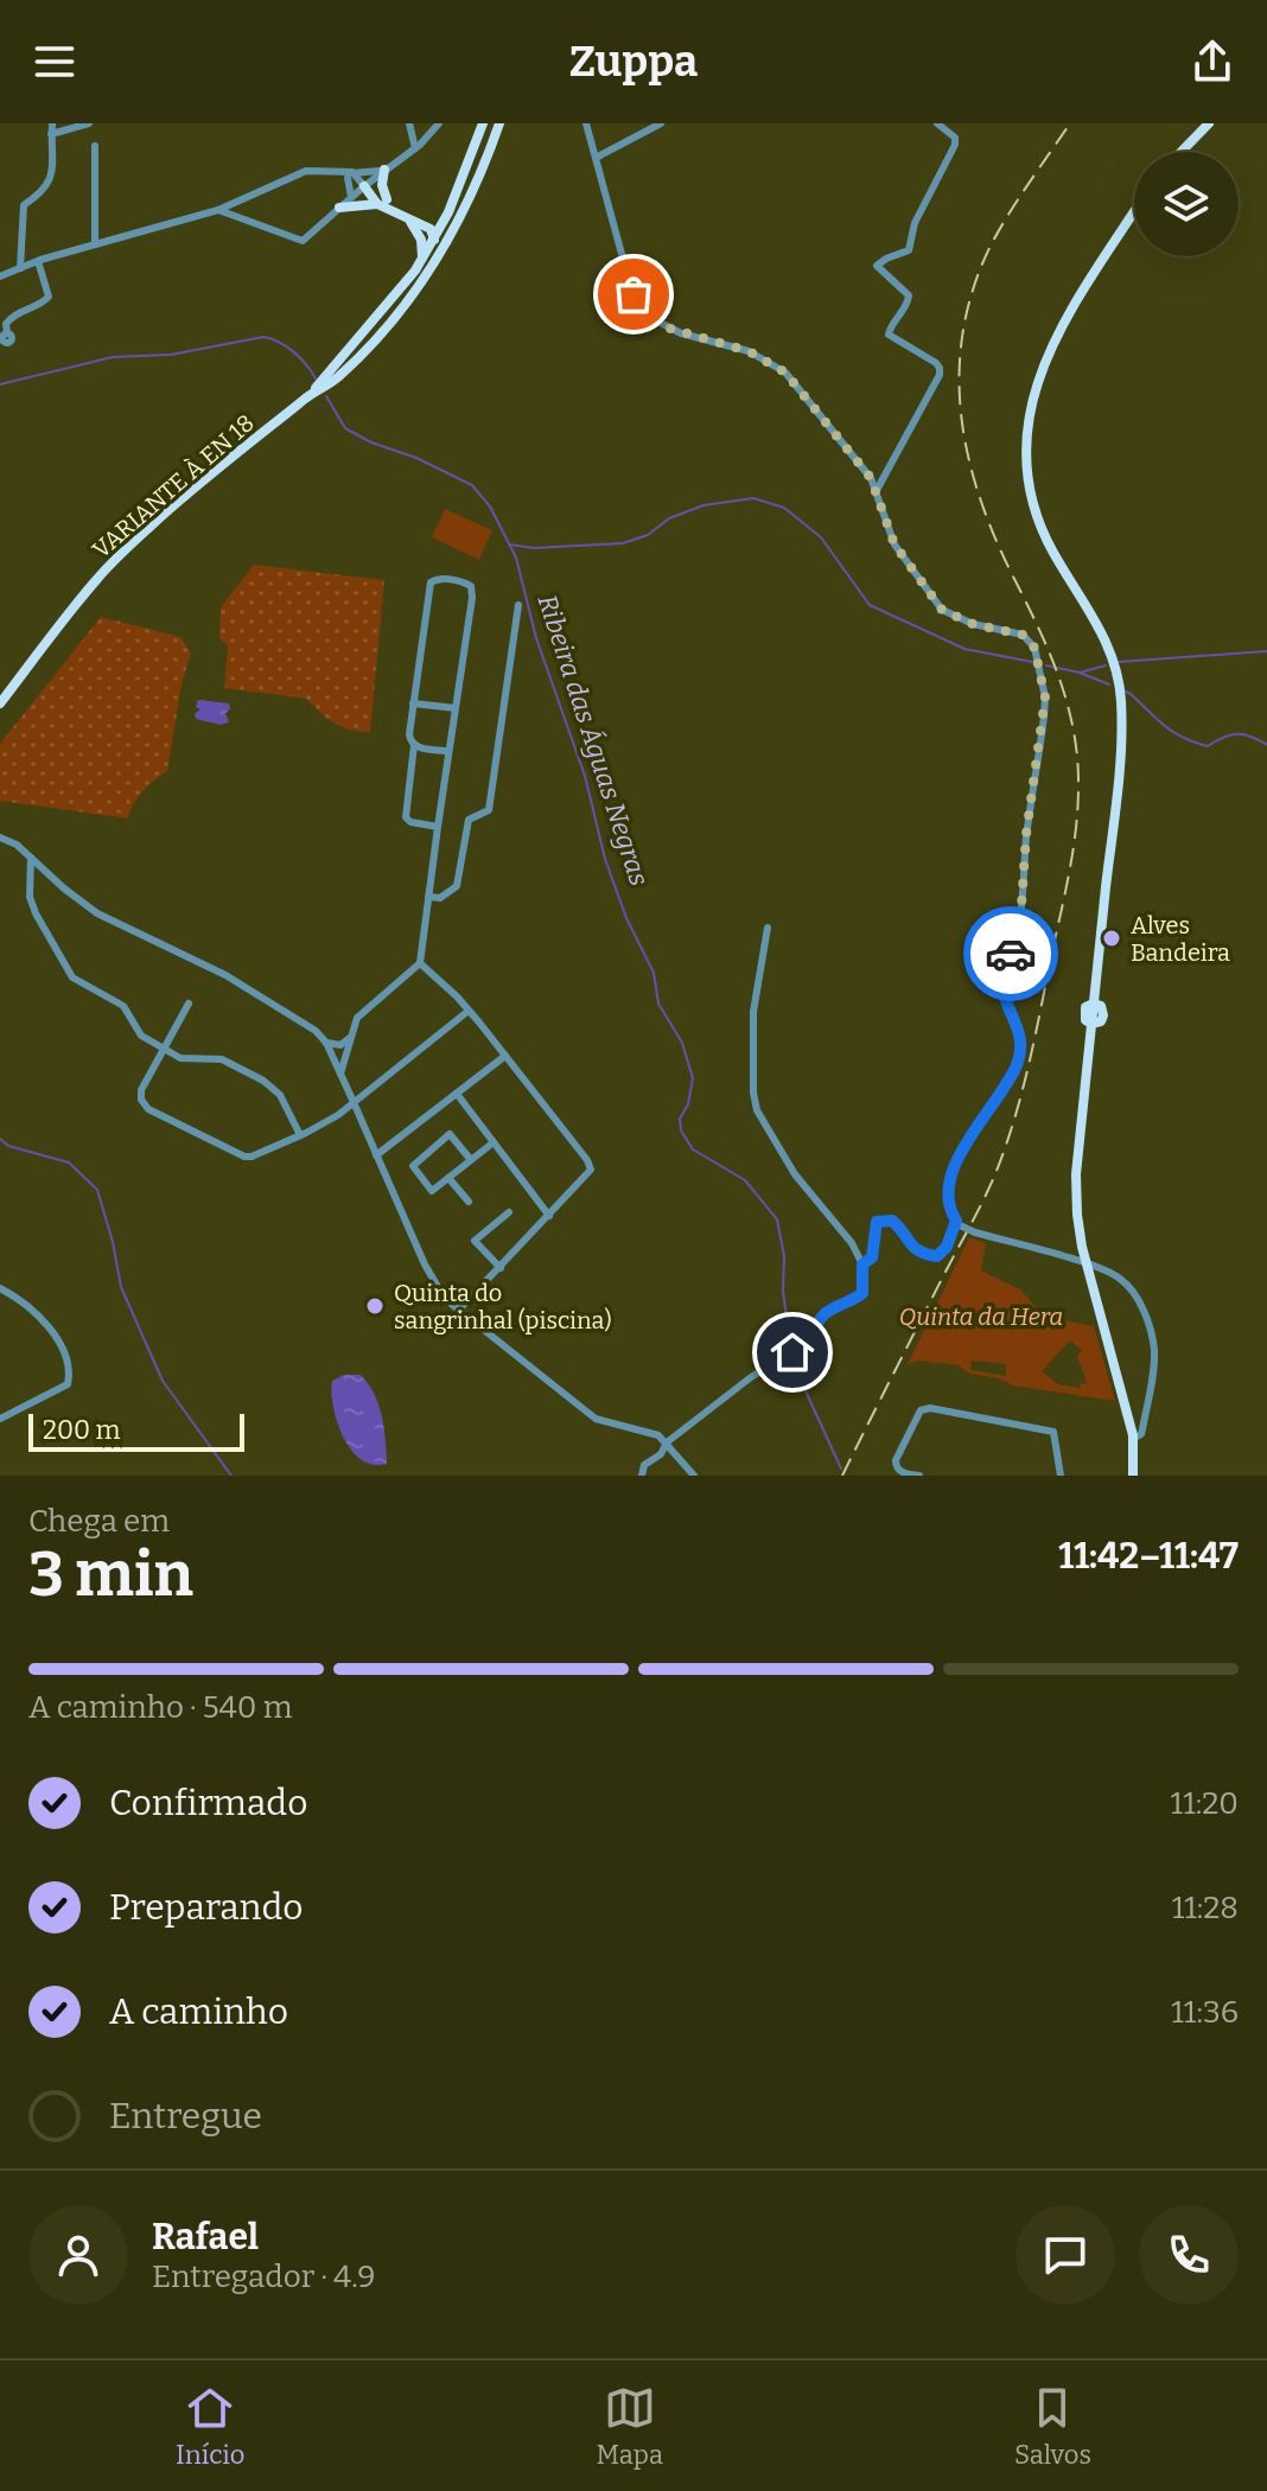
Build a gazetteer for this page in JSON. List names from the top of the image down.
{
  "streets": {
    "main road": ["VARIANTE À EN 18"]
  },
  "water": ["Ribeira das Águas Negras"],
  "parks": ["Quinta da Hera"],
  "places": ["Alves Bandeira", "Quinta do sangrinhal (piscina)"],
  "scale_bar": "200 m",
  "page": {
    "header": "Zuppa",
    "scale": "200 m",
    "heading": ["3 min", "Chega em", "11:42–11:47"],
    "panel": ["Rafael", "Entregador · 4.9"],
    "bar": "A caminho · 540 m",
    "list": [
      ["Confirmado", "11:20"],
      ["Preparando", "11:28"],
      ["A caminho", "11:36"],
      "Entregue"
    ],
    "tabs": ["Início", "Mapa", "Salvos"]
  }
}
